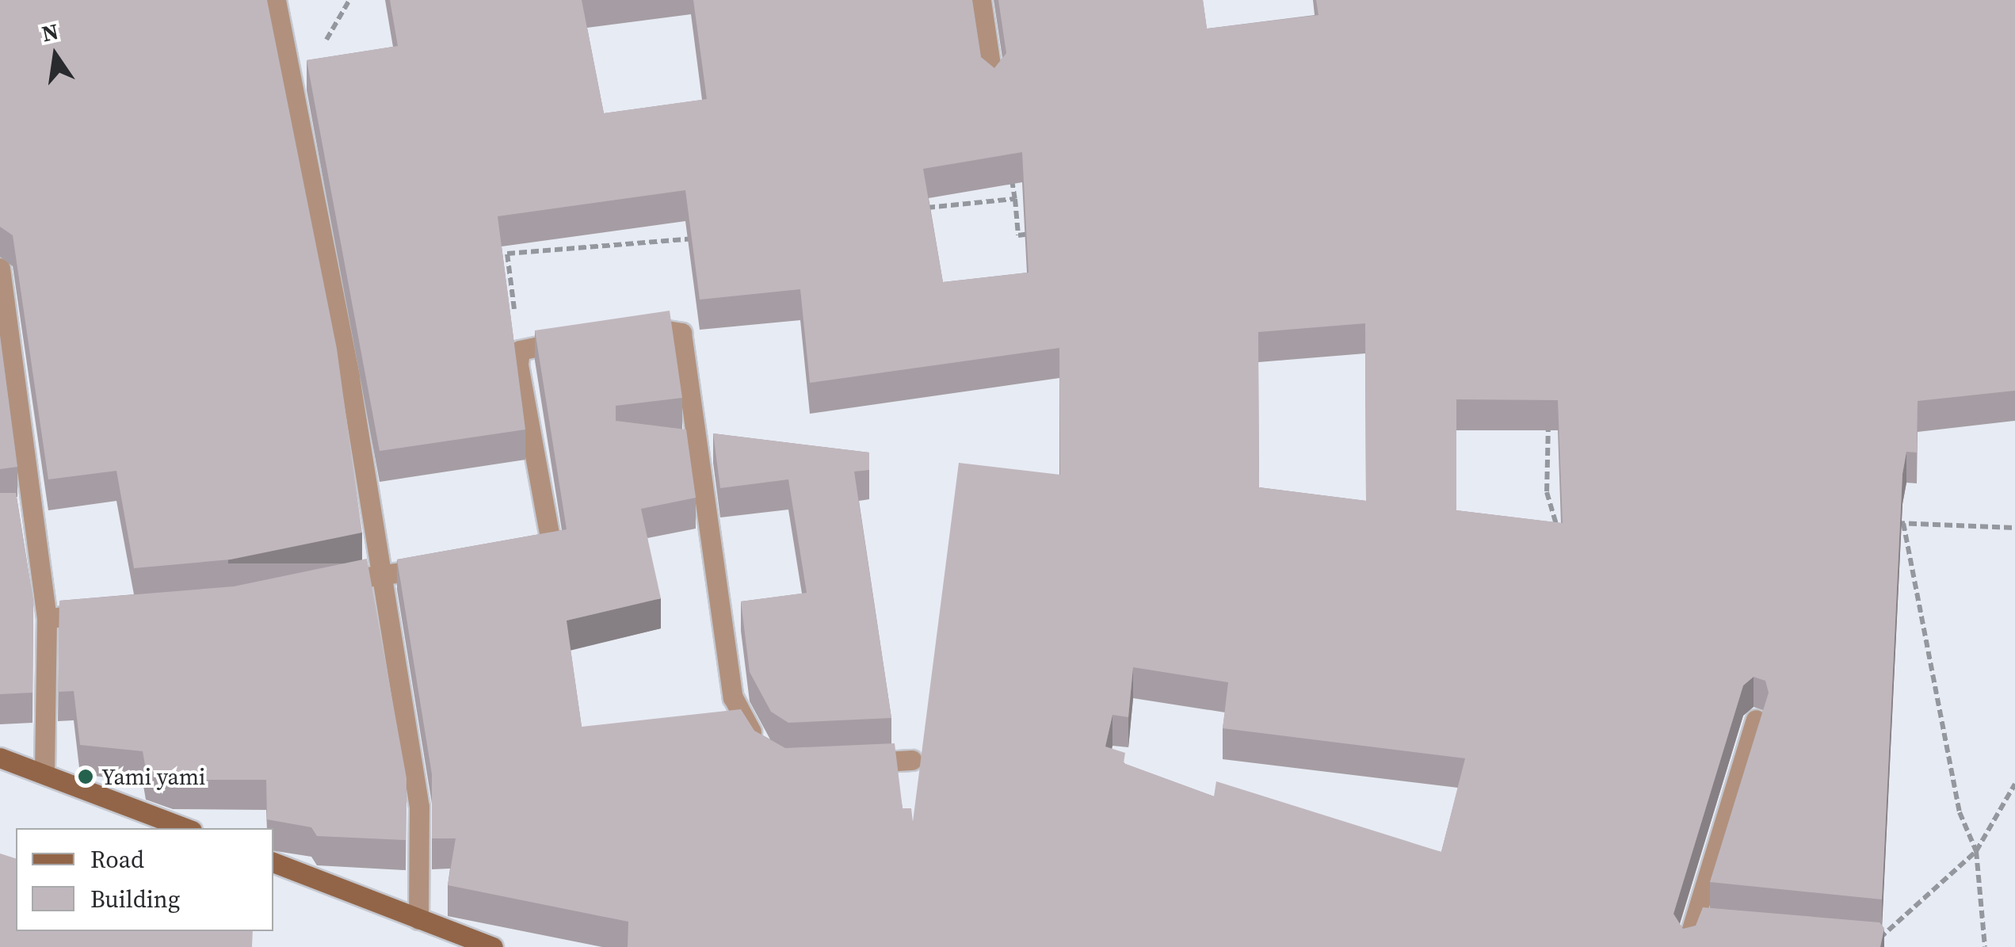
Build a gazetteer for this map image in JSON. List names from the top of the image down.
{
  "places": ["Yami yami"],
  "legend": ["Road", "Building"],
  "north": "top"
}
